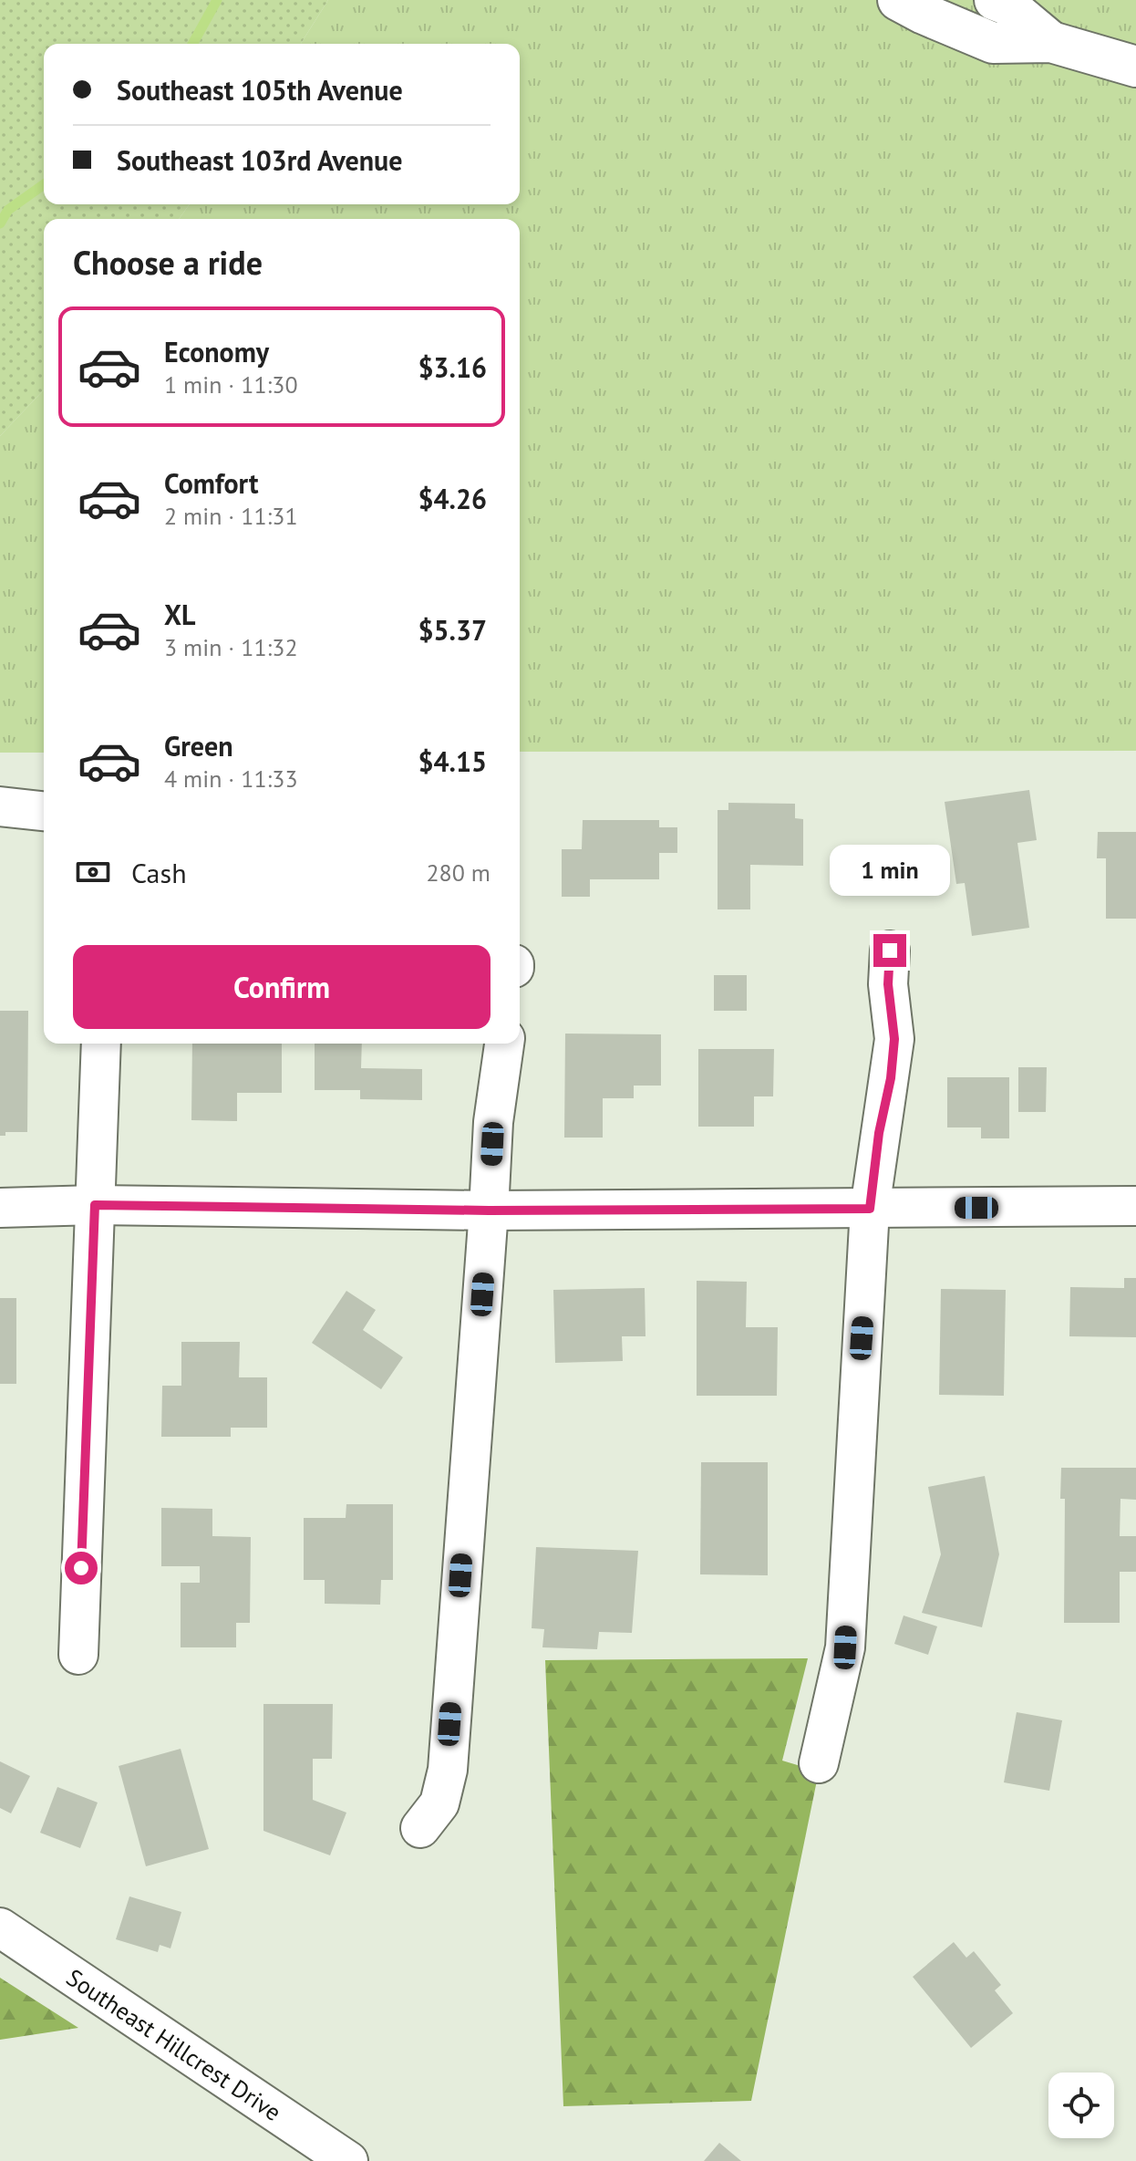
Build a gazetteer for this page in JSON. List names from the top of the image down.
{
  "streets": {
    "street": ["Southeast Hillcrest Drive"]
  },
  "page": {
    "banner": ["Southeast 105th Avenue", "Southeast 103rd Avenue"],
    "heading": "Choose a ride",
    "list": [
      {
        "name": "Economy",
        "note": "1 min · 11:30",
        "value": "$3.16"
      },
      {
        "name": "Comfort",
        "note": "2 min · 11:31",
        "value": "$4.26"
      },
      {
        "name": "XL",
        "note": "3 min · 11:32",
        "value": "$5.37"
      },
      {
        "name": "Green",
        "note": "4 min · 11:33",
        "value": "$4.15"
      }
    ],
    "pay": ["Cash", "280 m"],
    "bubble": "1 min",
    "buttons": "Confirm"
  }
}
